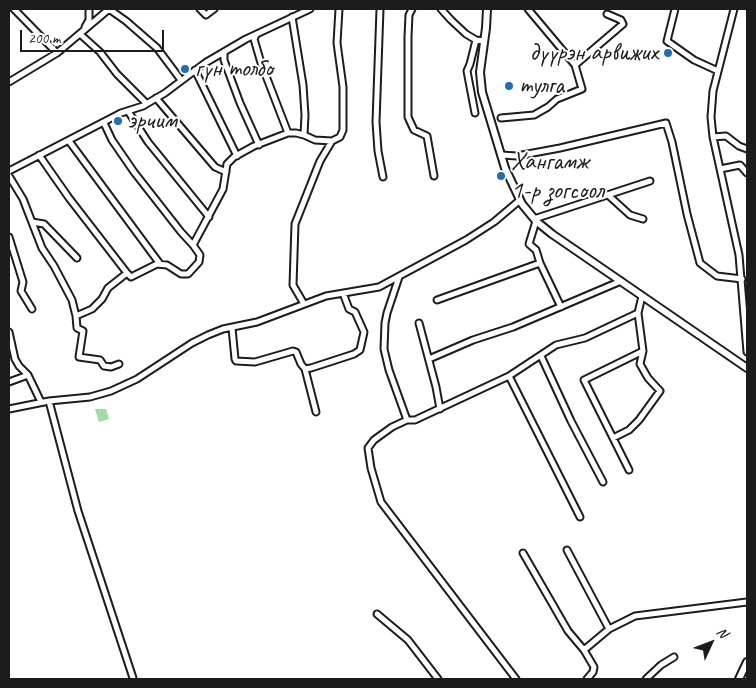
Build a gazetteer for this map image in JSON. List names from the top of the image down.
{
  "places": [
    "дүүрэн арвижих",
    "гүн толбо",
    "тулга",
    "эрчим",
    "Хангамж 1-р зогсоол"
  ],
  "scale_bar": "200 m",
  "north": "top right"
}
